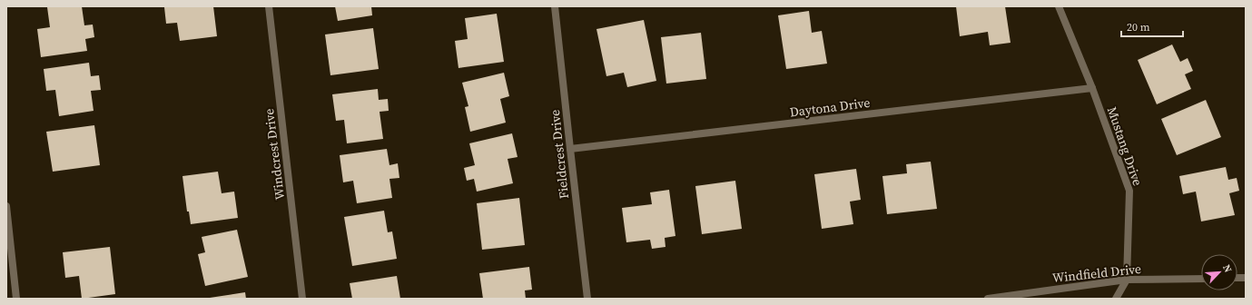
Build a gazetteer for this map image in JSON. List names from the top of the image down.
{
  "streets": {
    "street": [
      "Daytona Drive",
      "Mustang Drive",
      "Windcrest Drive",
      "Fieldcrest Drive",
      "Windfield Drive"
    ]
  },
  "crossings": [
    ["Daytona Drive", "Mustang Drive"],
    ["Daytona Drive", "Fieldcrest Drive"],
    ["Mustang Drive", "Windfield Drive"]
  ],
  "scale_bar": "20 m",
  "north": "top right"
}
